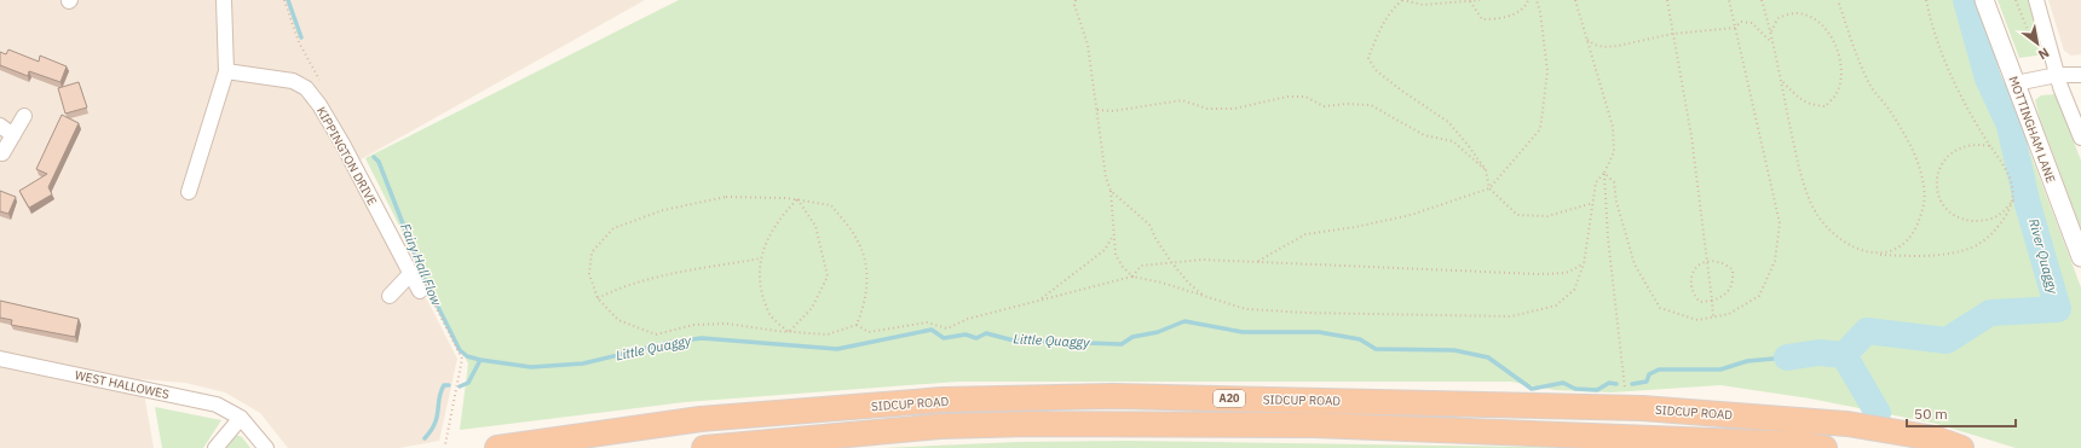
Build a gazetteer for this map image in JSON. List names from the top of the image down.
{
  "streets": {
    "highway": ["A20", "SIDCUP ROAD"],
    "street": ["MOTTINGHAM LANE", "KIPPINGTON DRIVE", "WEST HALLOWES"]
  },
  "water": ["River Quaggy", "Fairy Hall Flow", "Little Quaggy"],
  "scale_bar": "50 m",
  "north": "bottom right"
}
